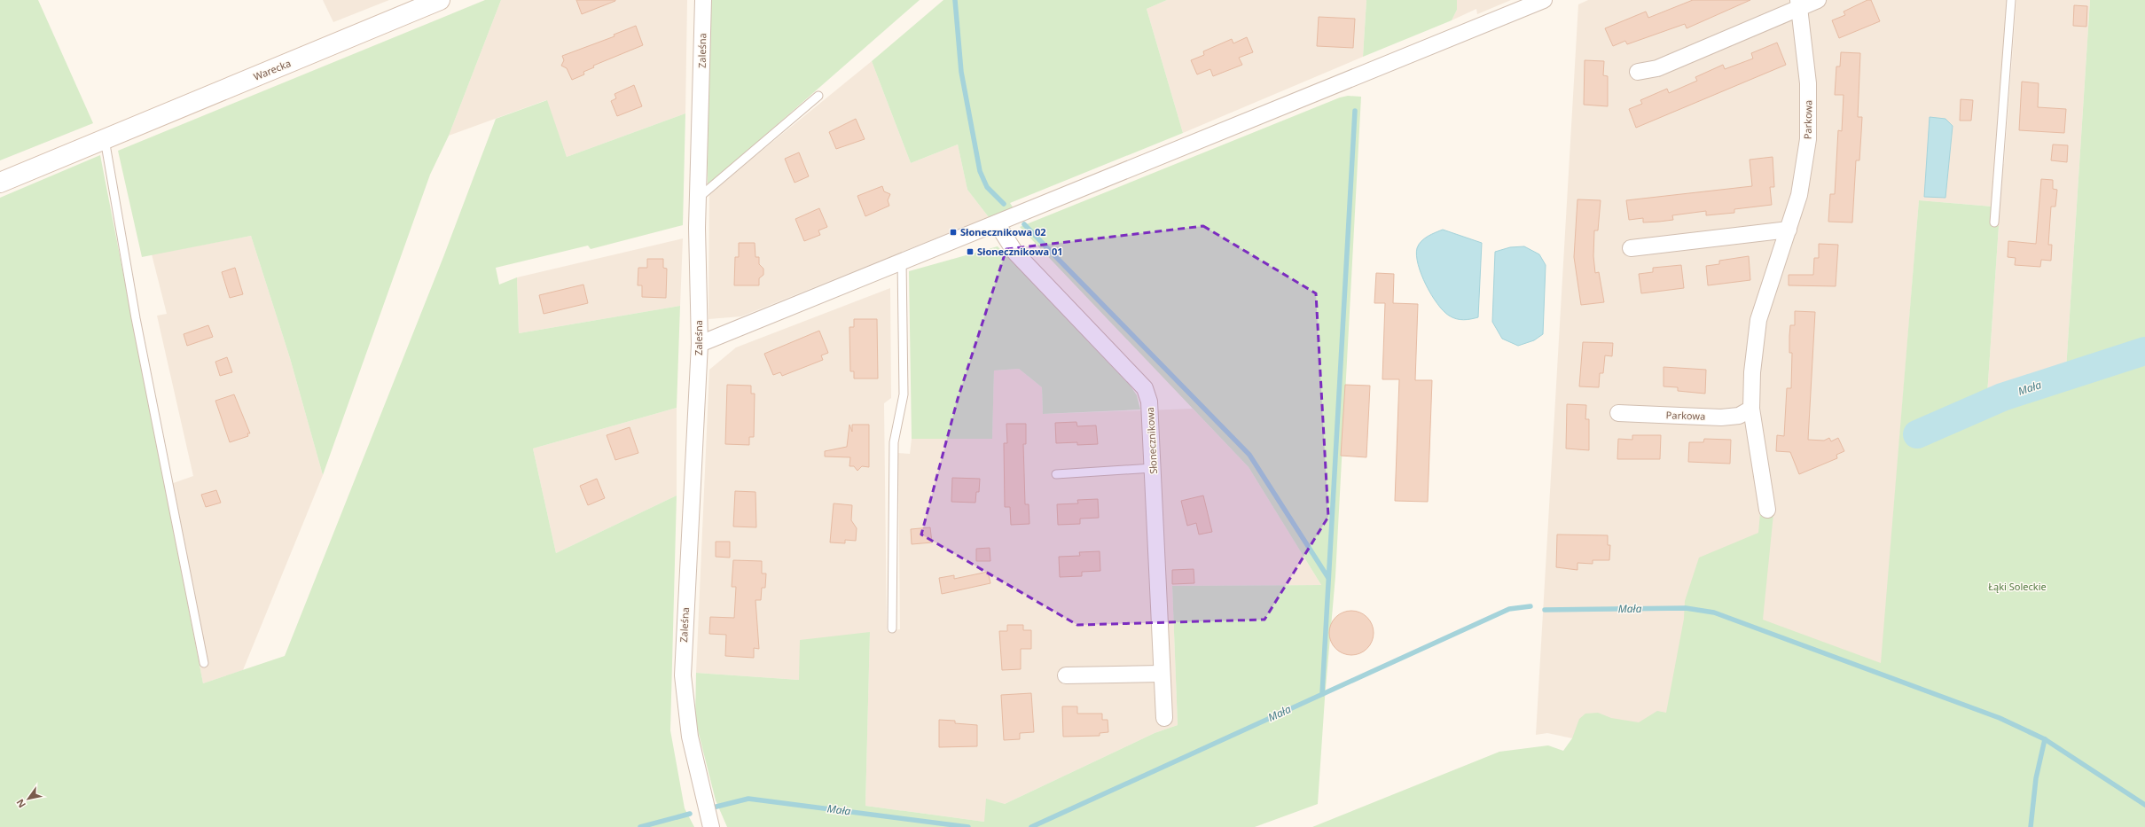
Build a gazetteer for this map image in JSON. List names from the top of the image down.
{
  "streets": {
    "street": [
      "Zaleśna",
      "Warecka",
      "Parkowa",
      "Słonecznikowa"
    ]
  },
  "water": ["Mała"],
  "parks": ["Łąki Soleckie"],
  "places": {
    "transit": ["Słonecznikowa 02", "Słonecznikowa 01"]
  },
  "north": "bottom left"
}
